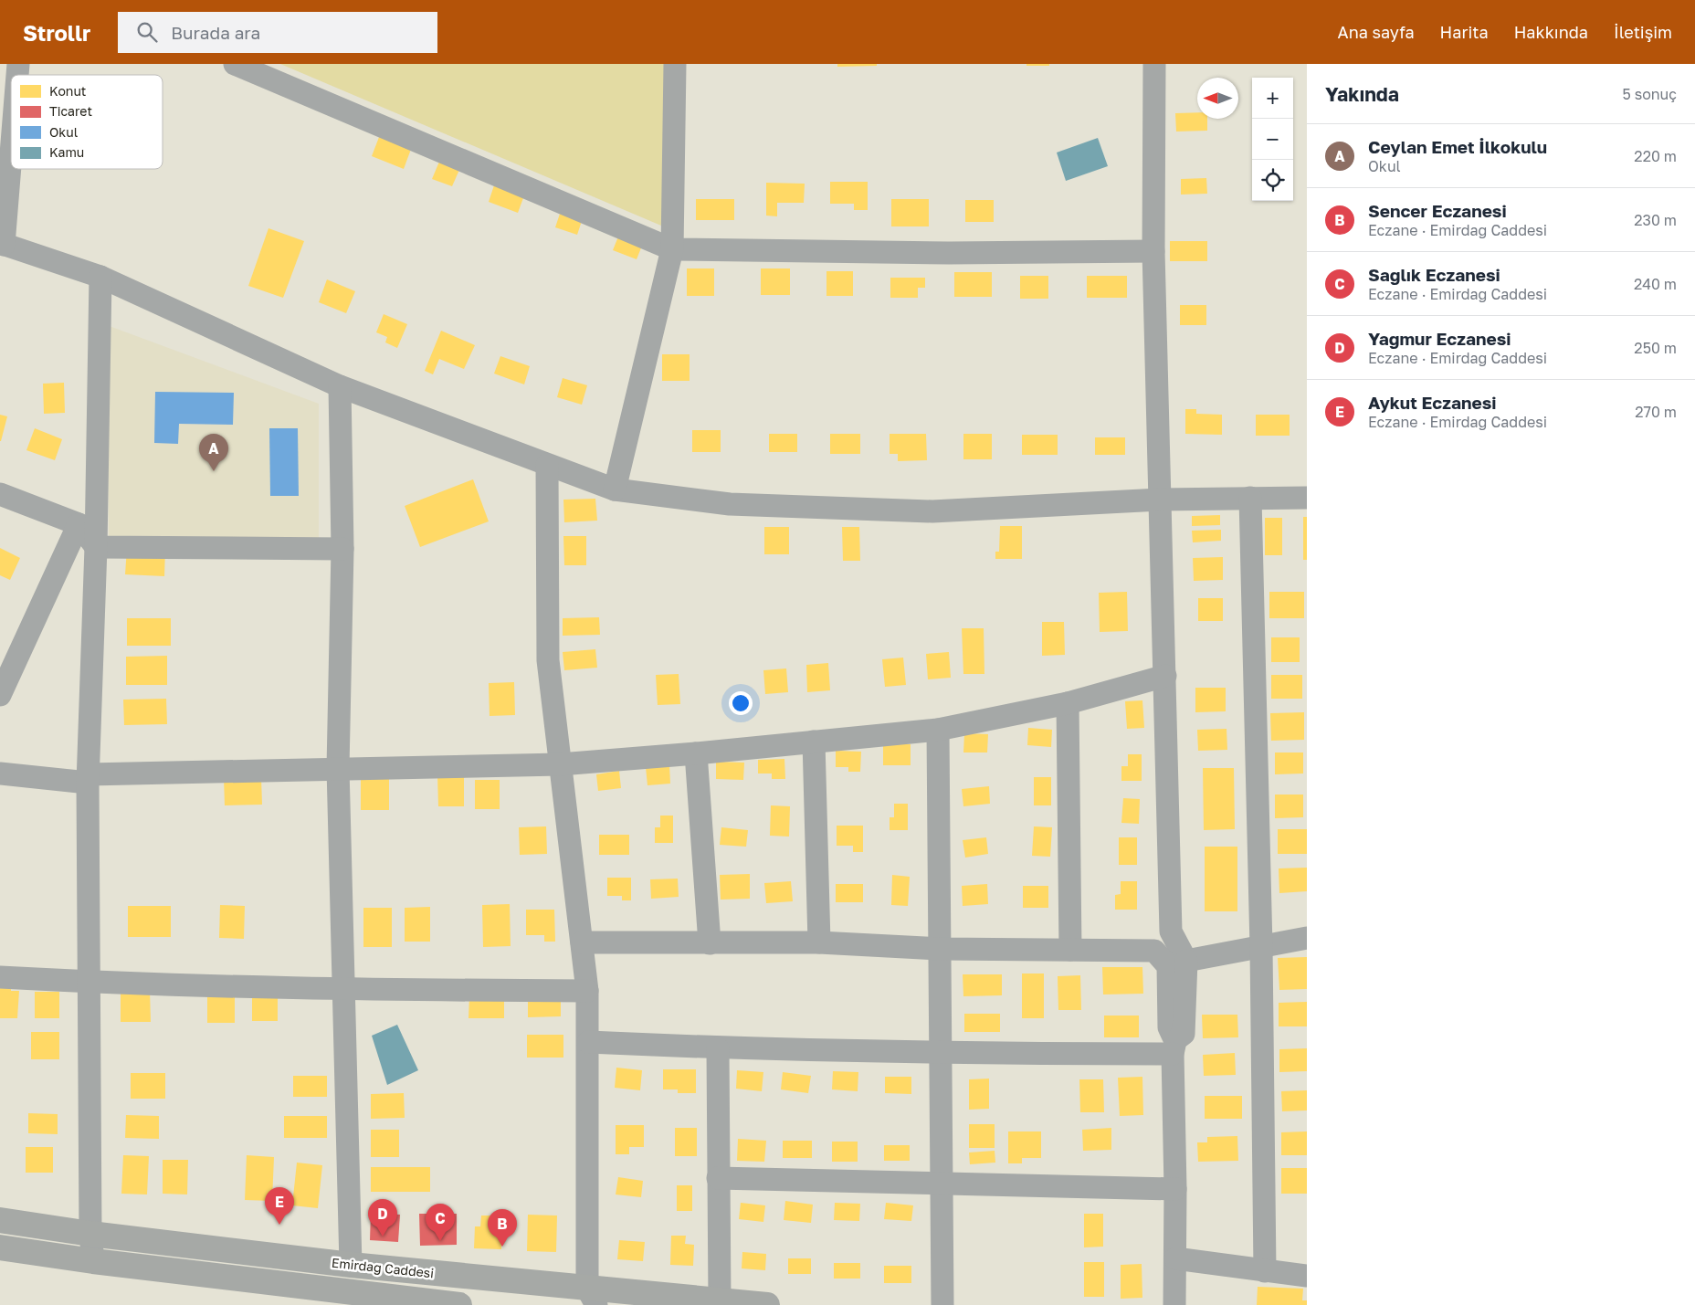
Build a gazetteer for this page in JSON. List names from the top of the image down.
{
  "streets": {
    "main road": ["Emirdağ Caddesi"]
  },
  "legend": [
    "Konut",
    "Ticaret",
    "Okul",
    "Kamu"
  ],
  "north": "left",
  "page": {
    "header": "Strollr",
    "search": "Burada ara",
    "nav": [
      "Ana sayfa",
      "Harita",
      "Hakkında",
      "İletişim"
    ],
    "heading": ["Yakında", "5 sonuç"],
    "map_buttons": ["+", "−"],
    "list": [
      {
        "mark": "A",
        "name": "Ceylan Emet İlkokulu",
        "note": "Okul",
        "value": "220 m"
      },
      {
        "mark": "B",
        "name": "Sencer Eczanesi",
        "note": "Eczane · Emirdağ Caddesi",
        "value": "230 m"
      },
      {
        "mark": "C",
        "name": "Sağlık Eczanesi",
        "note": "Eczane · Emirdağ Caddesi",
        "value": "240 m"
      },
      {
        "mark": "D",
        "name": "Yağmur Eczanesi",
        "note": "Eczane · Emirdağ Caddesi",
        "value": "250 m"
      },
      {
        "mark": "E",
        "name": "Aykut Eczanesi",
        "note": "Eczane · Emirdağ Caddesi",
        "value": "270 m"
      }
    ],
    "pins": [
      "A",
      "E",
      "D",
      "C",
      "B"
    ]
  }
}
